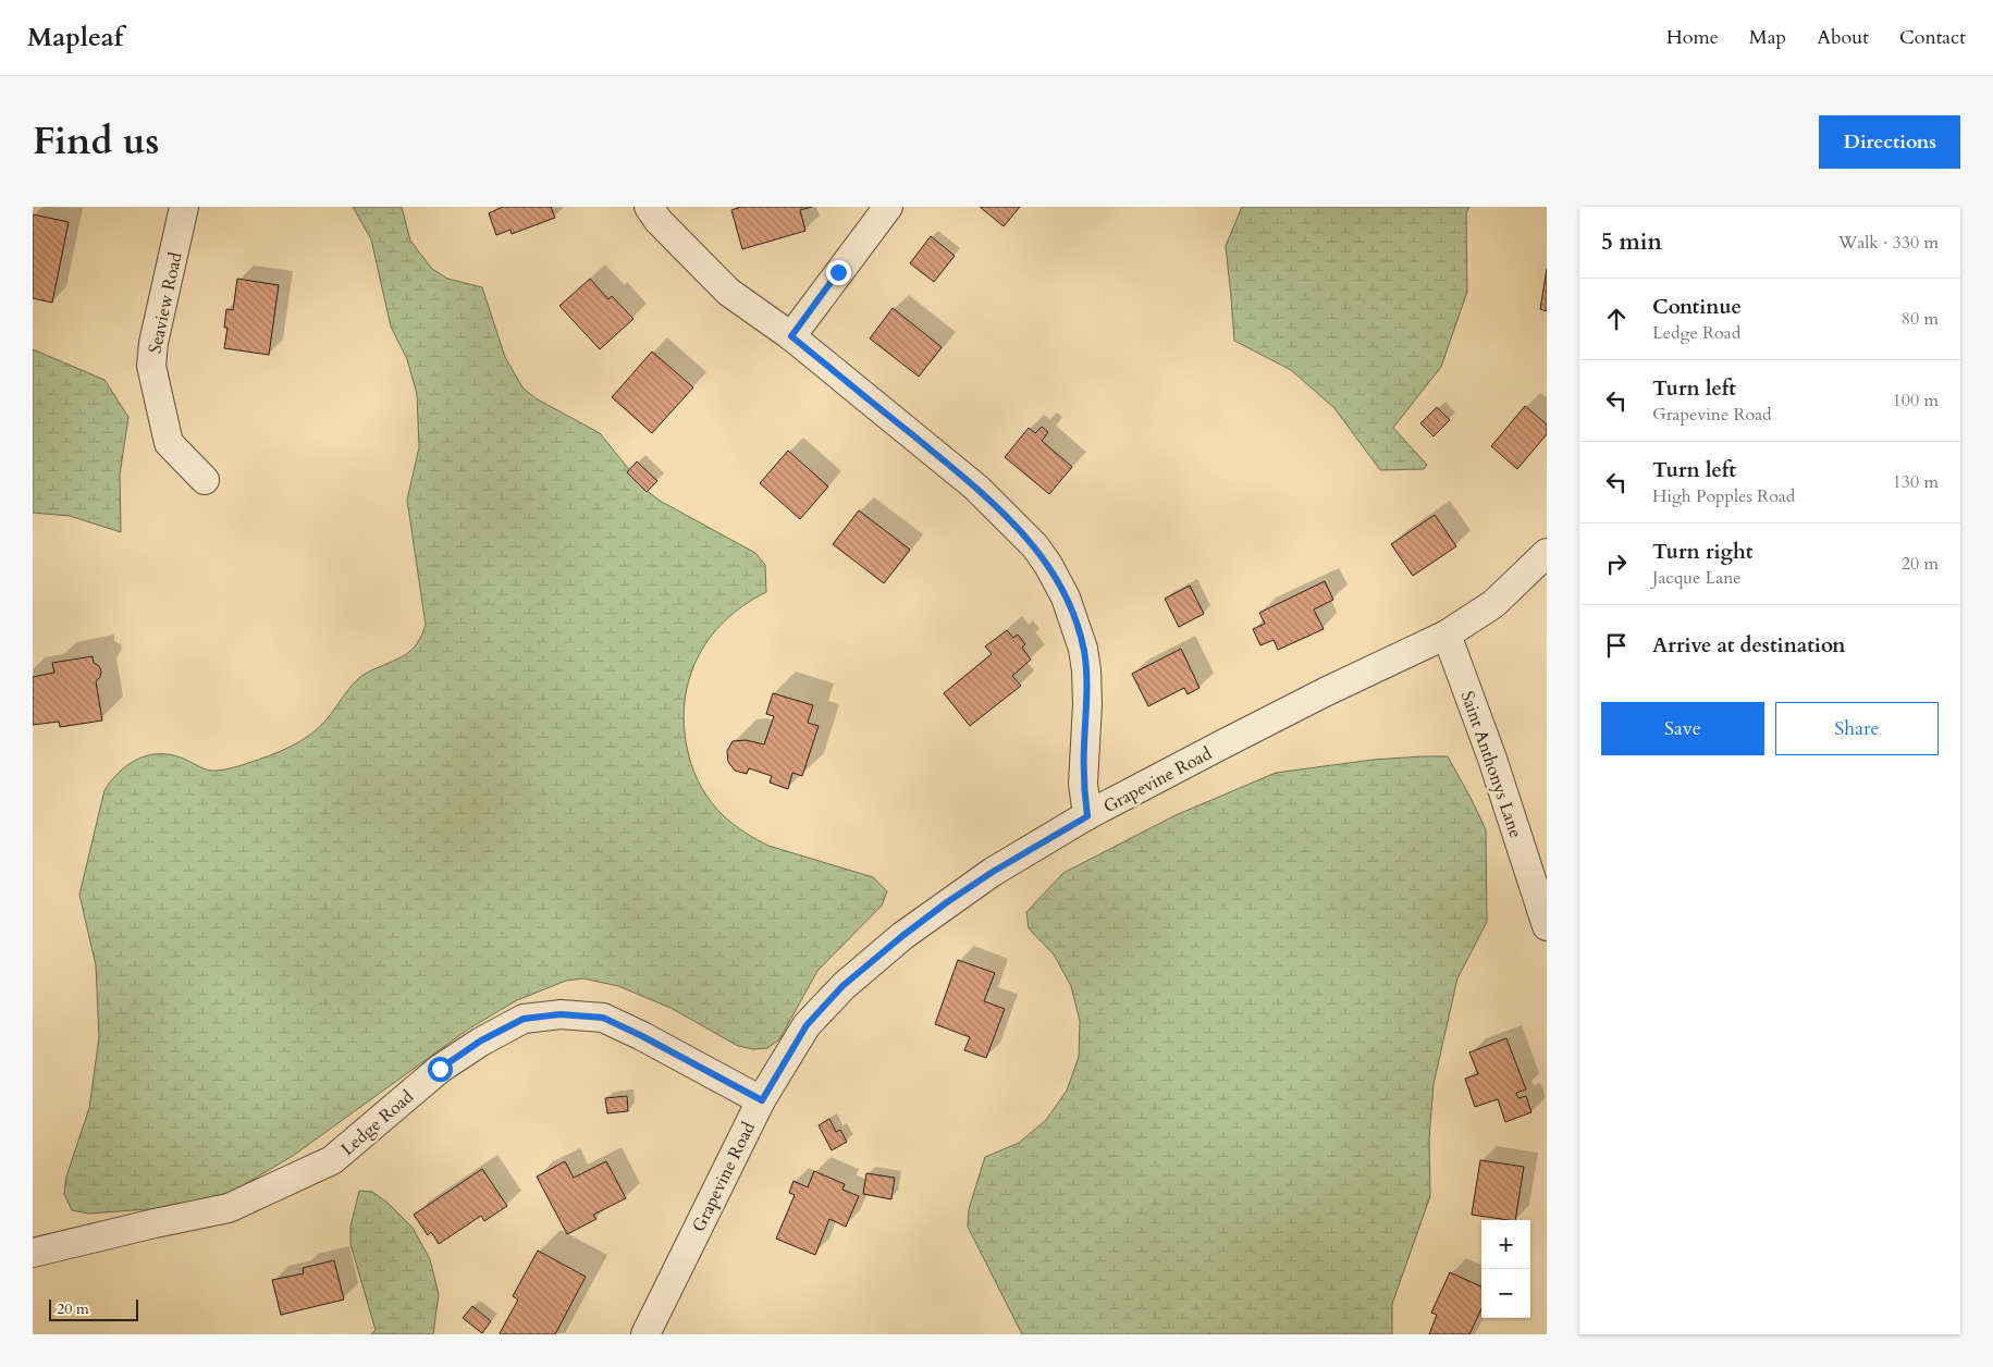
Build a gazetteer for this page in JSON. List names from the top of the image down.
{
  "streets": {
    "street": [
      "Seaview Road",
      "Saint Anthonys Lane",
      "Grapevine Road",
      "Ledge Road"
    ]
  },
  "crossings": [
    ["Saint Anthonys Lane", "Grapevine Road"],
    ["Grapevine Road", "Ledge Road"]
  ],
  "scale_bar": "20 m",
  "page": {
    "header": "Mapleaf",
    "nav": [
      "Home",
      "Map",
      "About",
      "Contact"
    ],
    "title": "Find us",
    "buttons": [
      "Directions",
      ["Save", "Share"]
    ],
    "heading": ["5 min", "Walk · 330 m"],
    "list": [
      ["Continue", "Ledge Road", "80 m"],
      ["Turn left", "Grapevine Road", "100 m"],
      ["Turn left", "High Popples Road", "130 m"],
      ["Turn right", "Jacque Lane", "20 m"],
      "Arrive at destination"
    ],
    "map_buttons": ["+", "−"],
    "scale": "20 m"
  }
}
